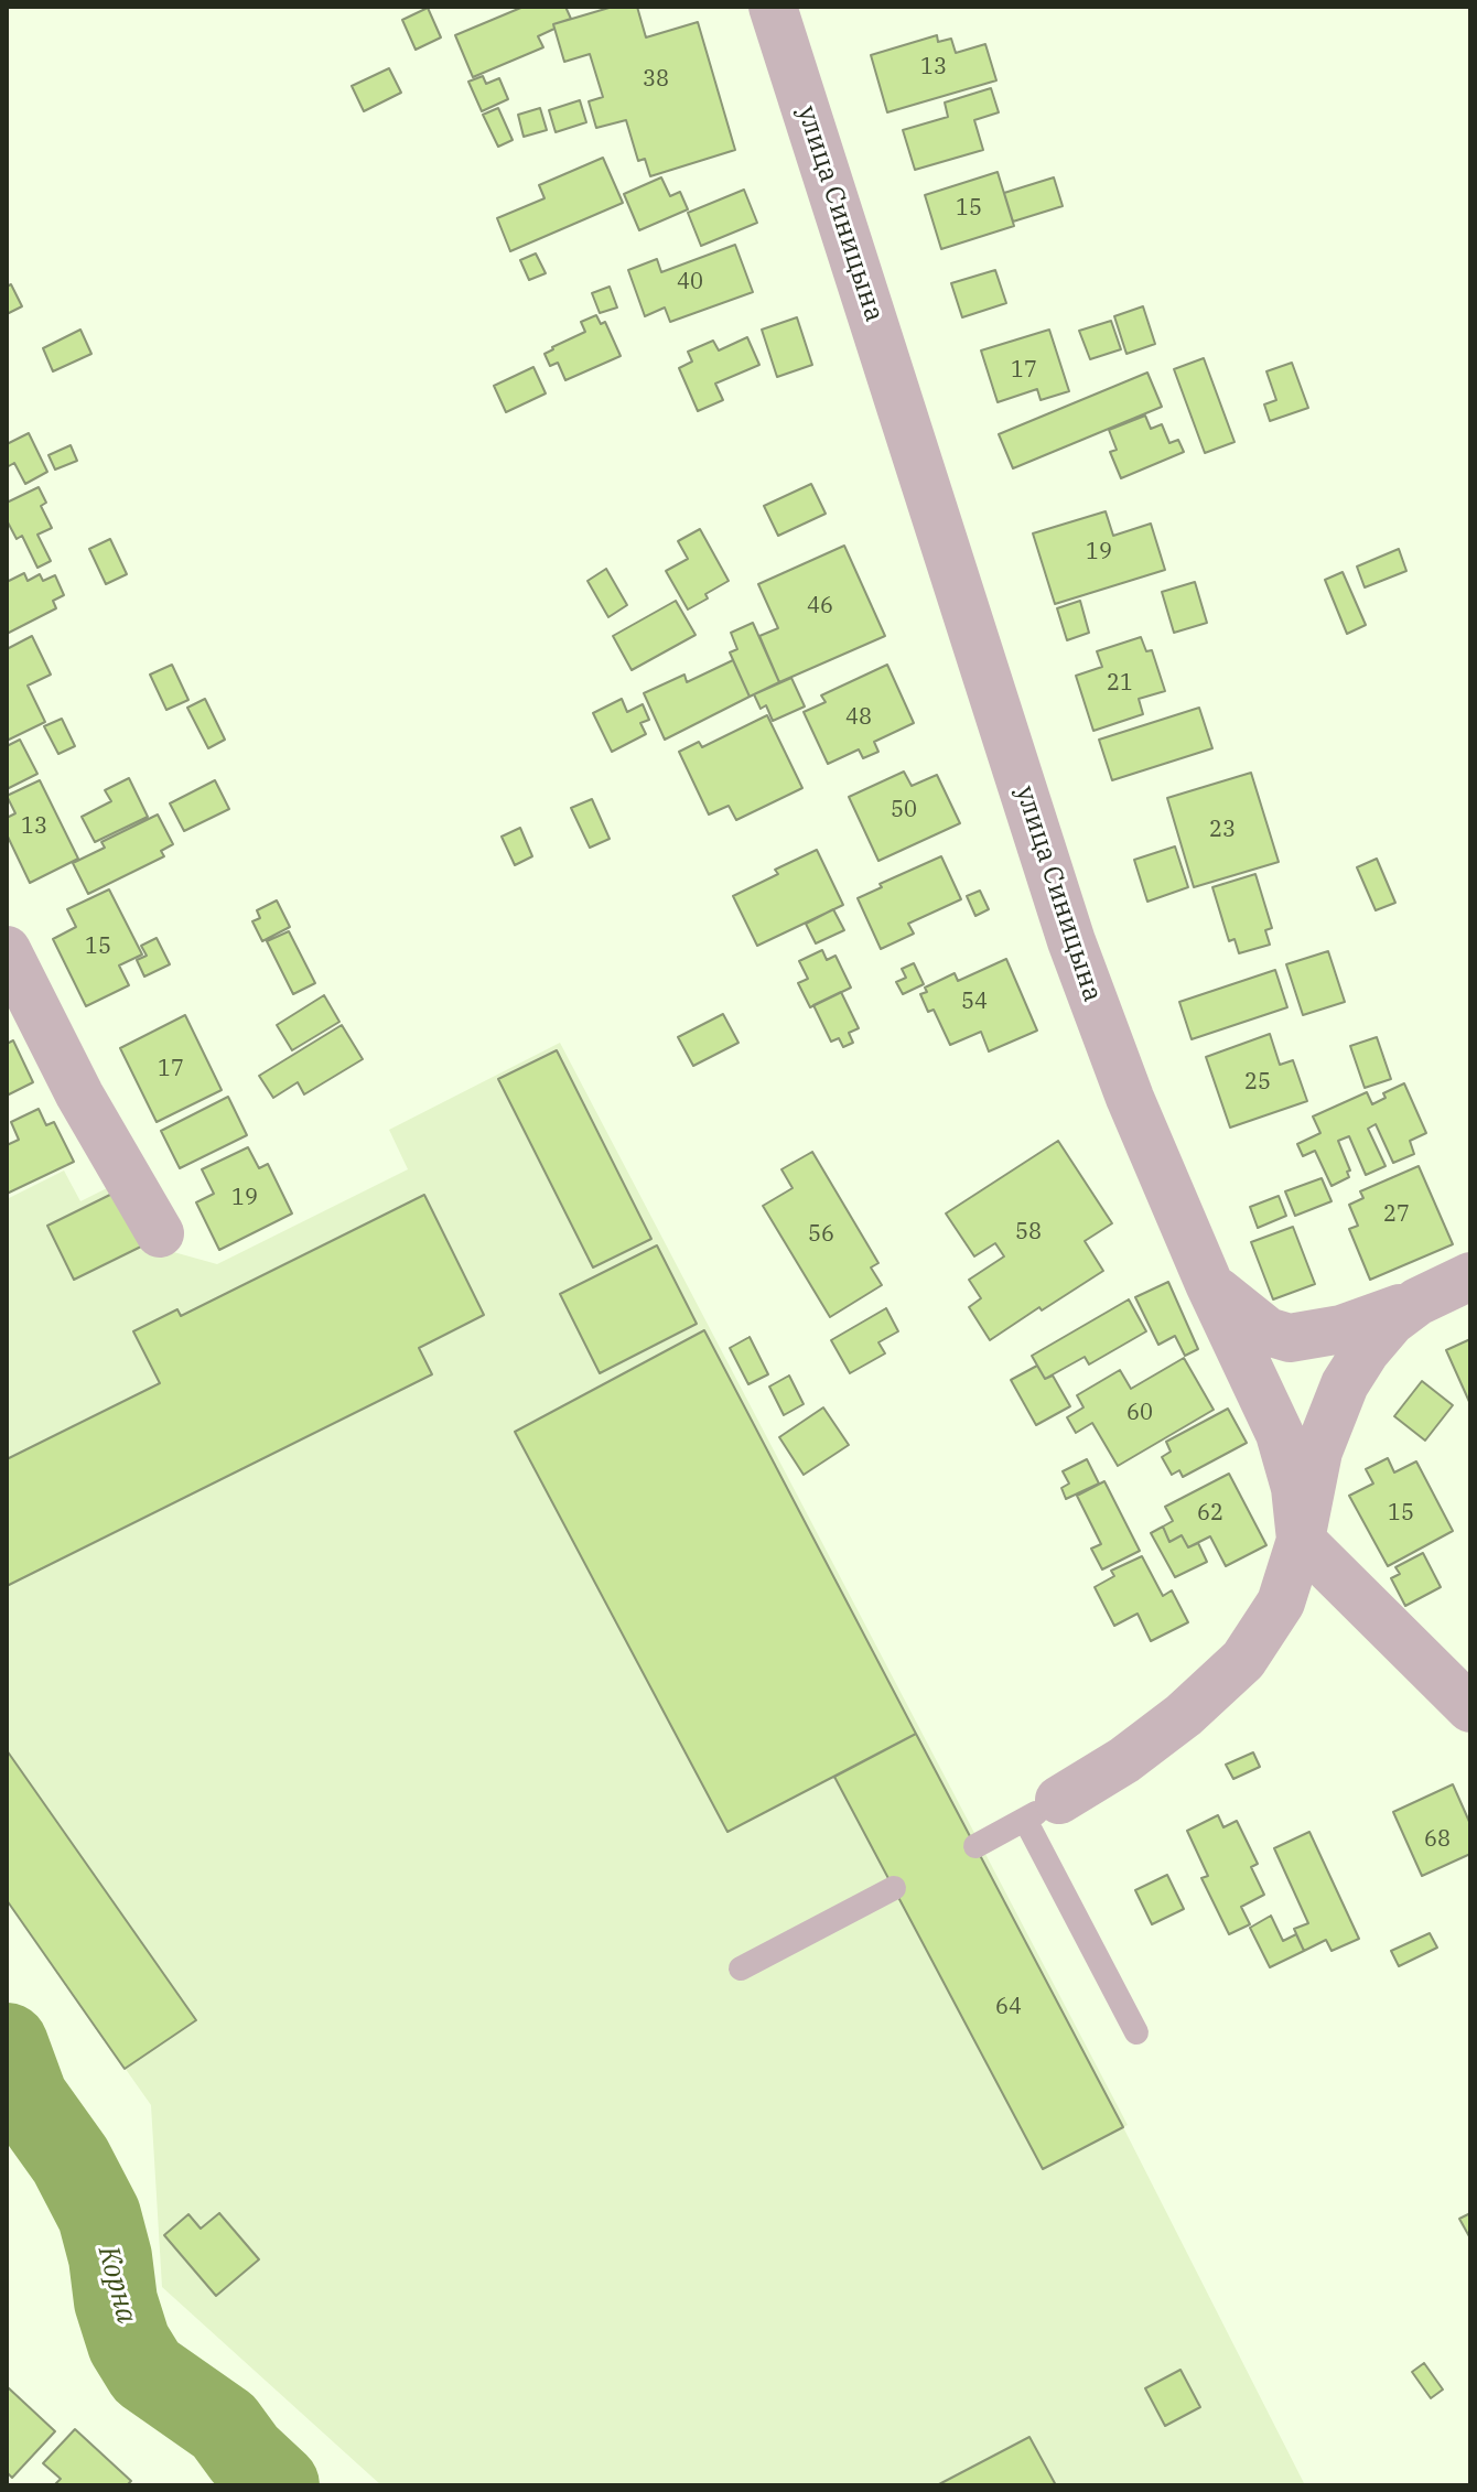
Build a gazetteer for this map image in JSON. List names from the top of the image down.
{
  "streets": {
    "street": ["улица Синицына"]
  },
  "water": ["Корна"],
  "house_numbers": [
    "13",
    "38",
    "15",
    "40",
    "17",
    "19",
    "46",
    "21",
    "48",
    "50",
    "13",
    "23",
    "15",
    "54",
    "17",
    "25",
    "19",
    "27",
    "58",
    "56",
    "60",
    "62",
    "15",
    "68",
    "64"
  ]
}
